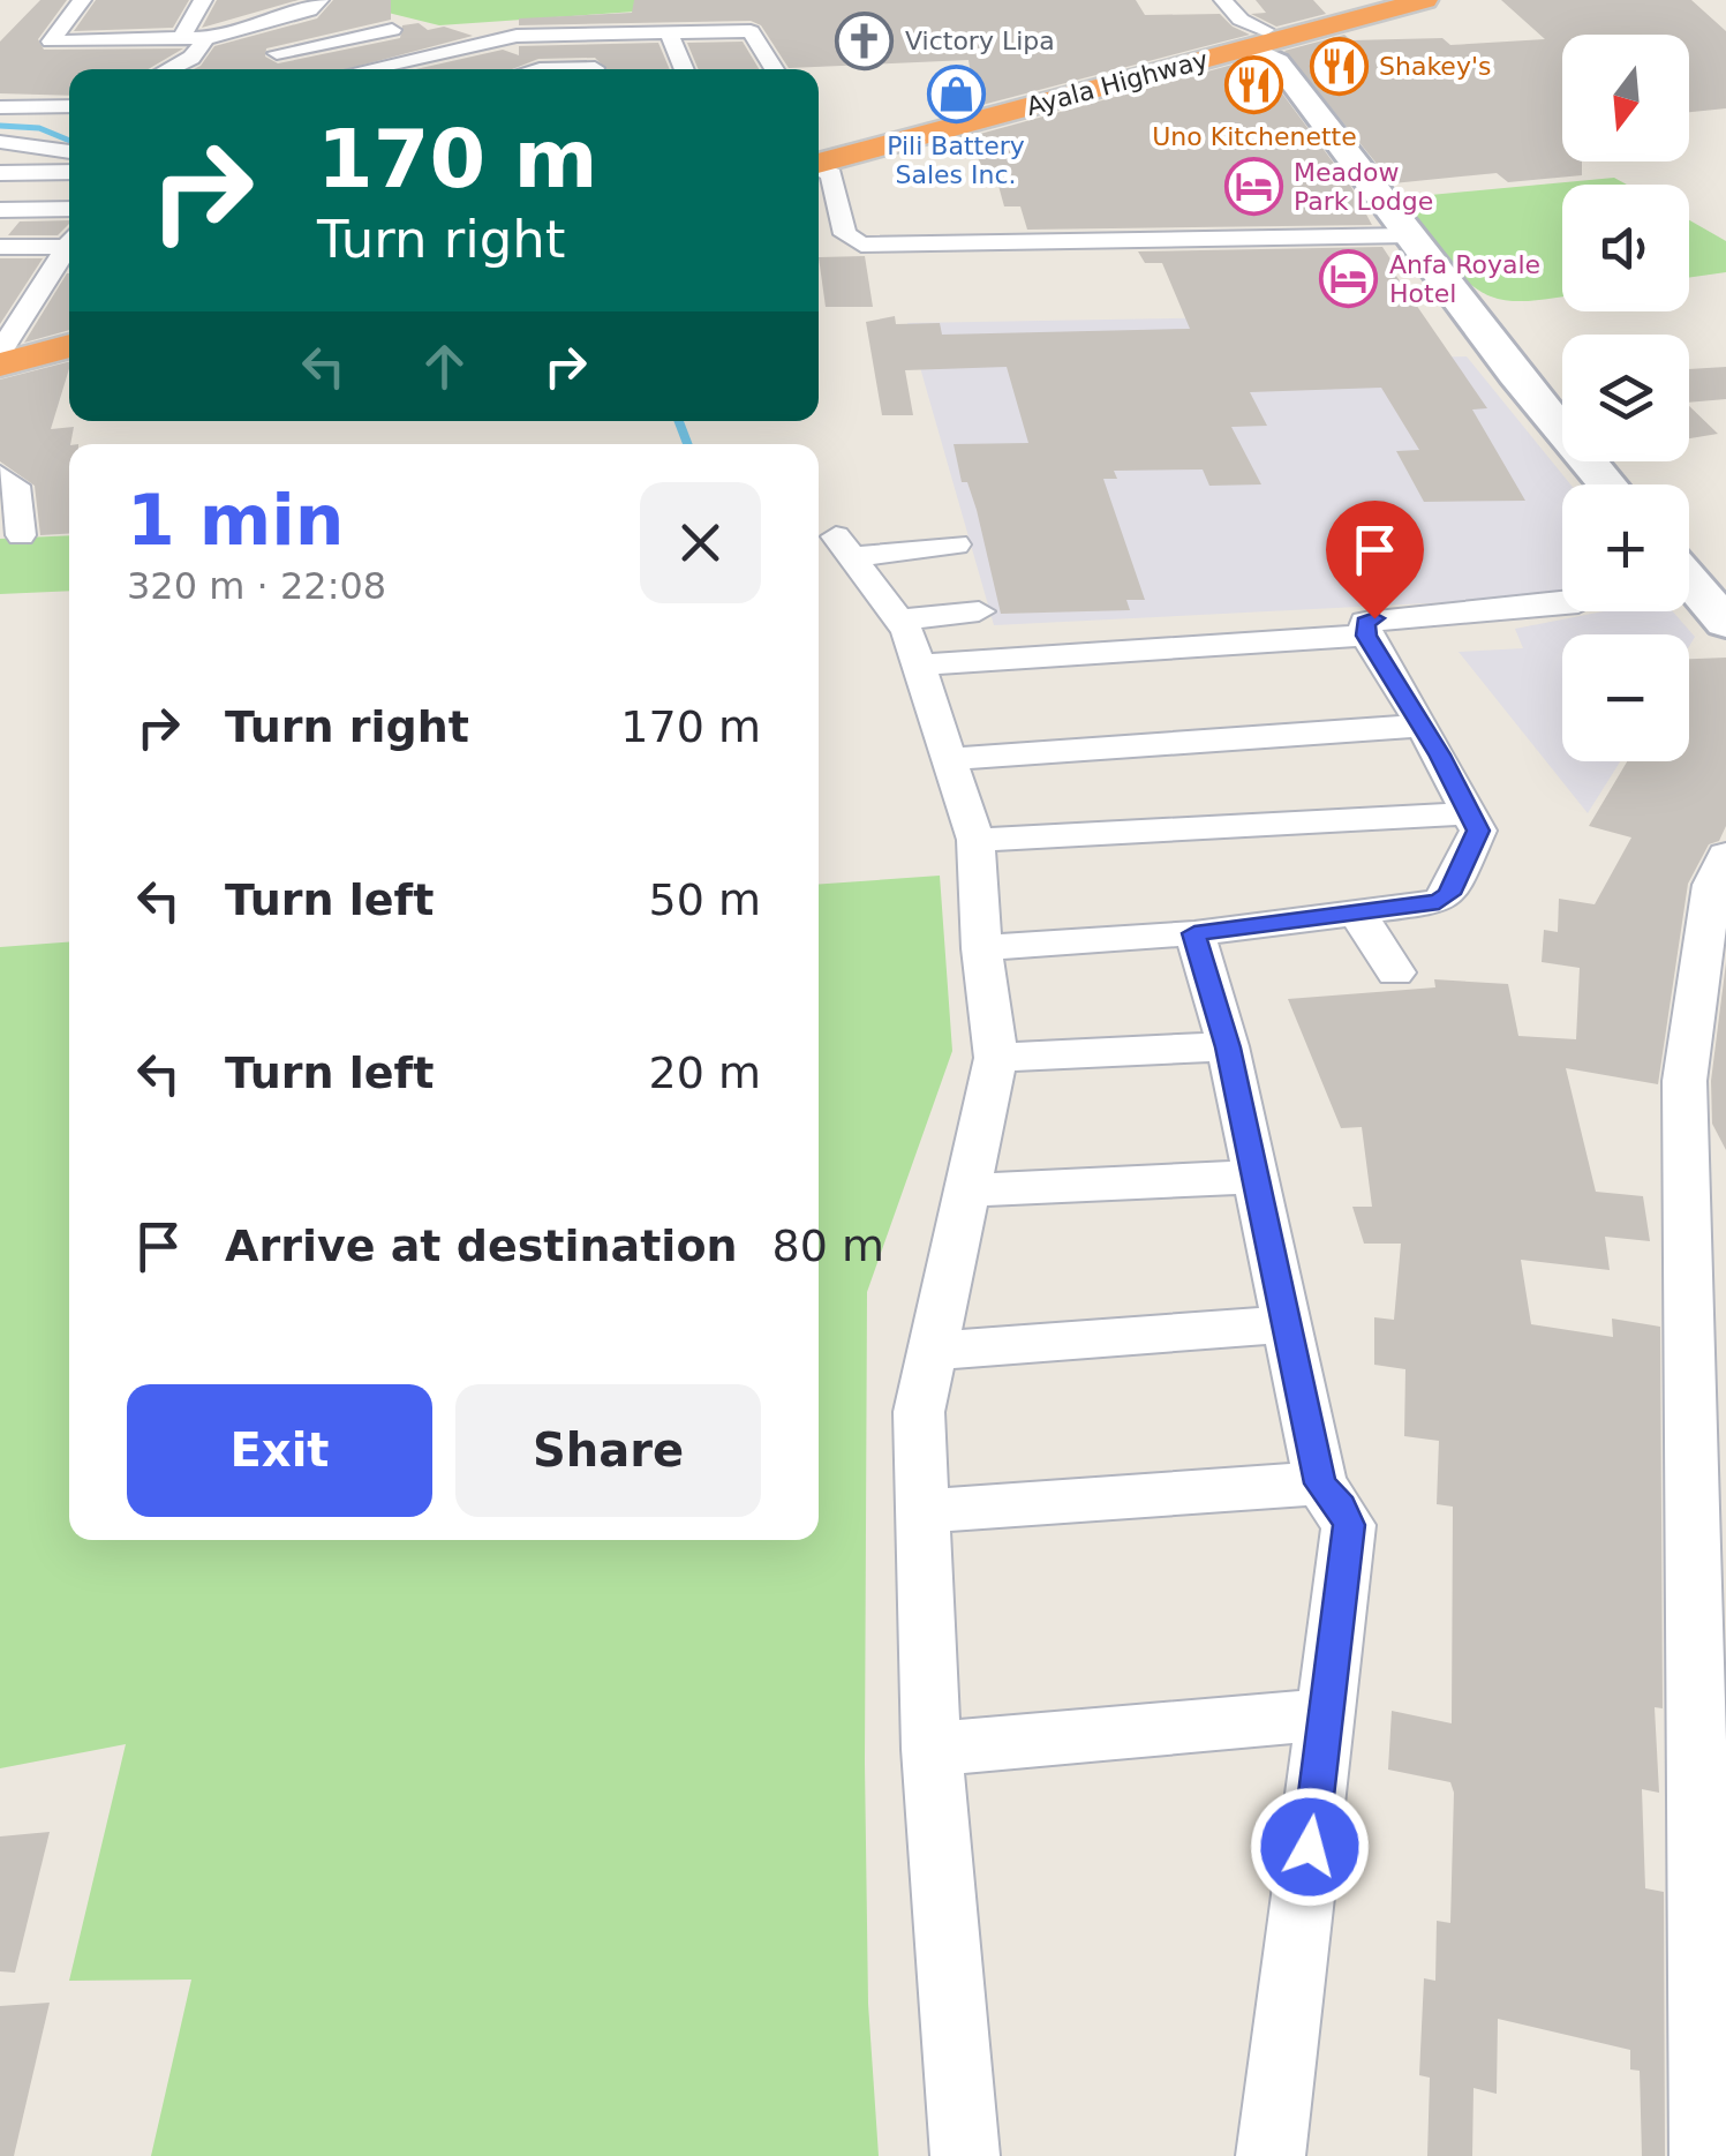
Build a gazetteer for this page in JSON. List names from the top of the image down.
{
  "streets": {
    "highway": ["Ayala Highway"]
  },
  "places": {
    "church": ["Victory Lipa"],
    "restaurant": ["Shakey's", "Uno Kitchenette"],
    "shop": ["Pili Battery Sales Inc."],
    "hotel": ["Meadow Park Lodge", "Anfa Royale Hotel"]
  },
  "north": "bottom",
  "page": {
    "map_buttons": ["+", "−"],
    "turn": ["170 m", "Turn right"],
    "heading": ["1 min", "320 m · 22:08"],
    "list": [
      {
        "name": "Turn right",
        "value": "170 m"
      },
      {
        "name": "Turn left",
        "value": "50 m"
      },
      {
        "name": "Turn left",
        "value": "20 m"
      },
      {
        "name": "Arrive at destination",
        "value": "80 m"
      }
    ],
    "buttons": ["Exit", "Share"]
  }
}
